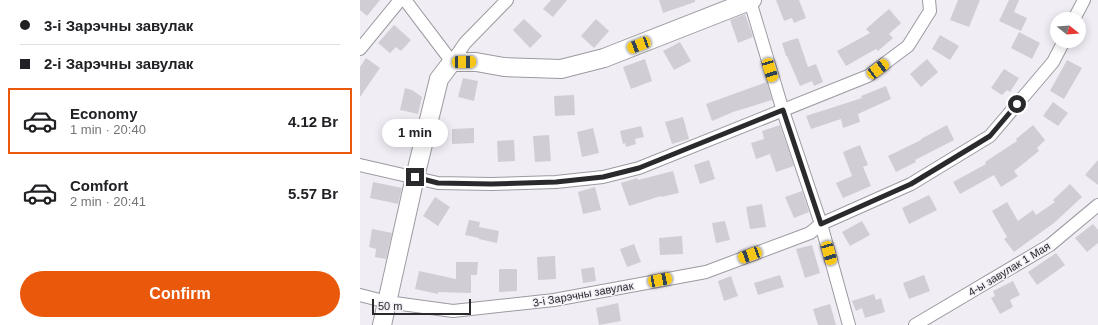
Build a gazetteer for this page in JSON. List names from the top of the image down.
{
  "streets": {
    "street": ["4-ы завулак 1 Мая", "3-і Зарэчны завулак"]
  },
  "scale_bar": "50 m",
  "north": "right",
  "page": {
    "banner": ["3-і Зарэчны завулак", "2-і Зарэчны завулак"],
    "list": [
      {
        "name": "Economy",
        "note": "1 min · 20:40",
        "value": "4.12 Br"
      },
      {
        "name": "Comfort",
        "note": "2 min · 20:41",
        "value": "5.57 Br"
      }
    ],
    "bubble": "1 min",
    "buttons": "Confirm",
    "scale": "50 m"
  }
}
